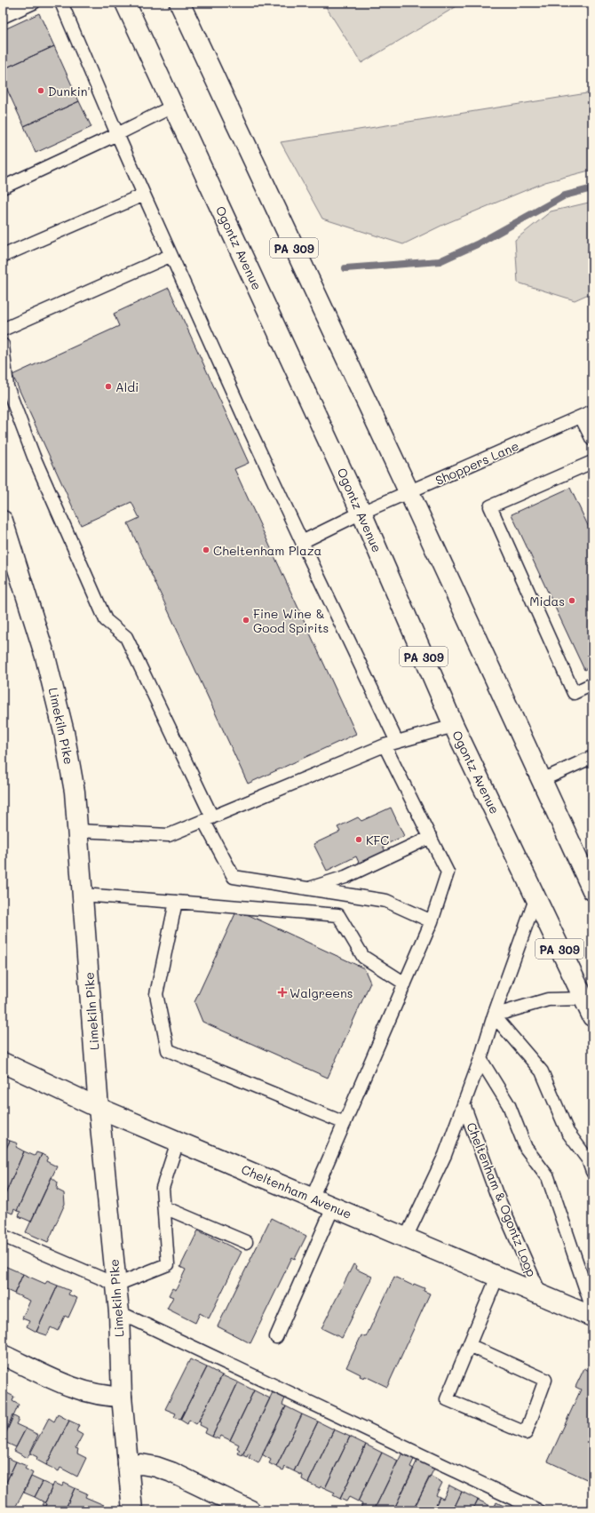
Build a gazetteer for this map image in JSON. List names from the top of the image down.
{
  "streets": {
    "main road": [
      "Ogontz Avenue",
      "PA 309",
      "Limekiln Pike",
      "Cheltenham Avenue"
    ],
    "lane": ["Shoppers Lane", "Cheltenham & Ogontz Loop"]
  },
  "crossings": [
    ["Ogontz Avenue", "Shoppers Lane"],
    ["Ogontz Avenue", "Cheltenham & Ogontz Loop"],
    ["PA 309", "Shoppers Lane"],
    ["Limekiln Pike", "Cheltenham Avenue"],
    ["Cheltenham Avenue", "Cheltenham & Ogontz Loop"]
  ],
  "places": {
    "other": [
      "Dunkin'",
      "Aldi",
      "Cheltenham Plaza",
      "Midas",
      "Fine Wine & Good Spirits",
      "KFC"
    ],
    "health": ["Walgreens"]
  }
}
